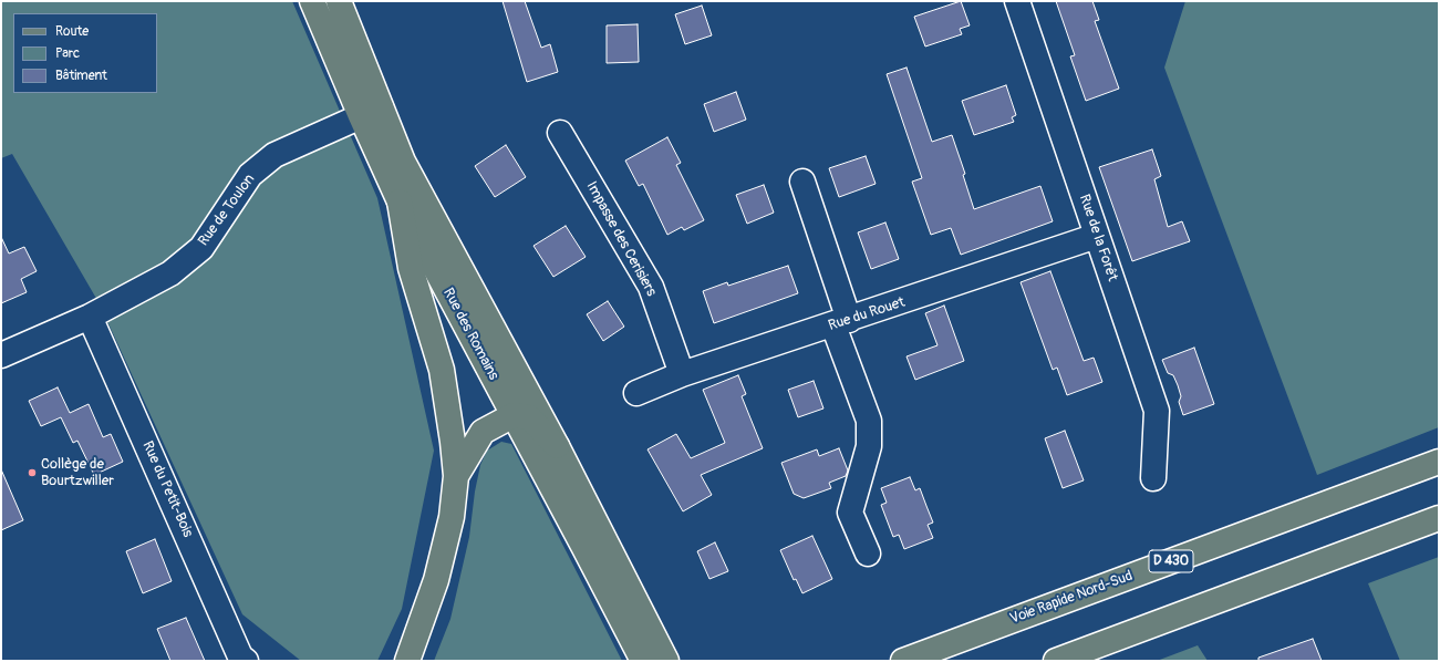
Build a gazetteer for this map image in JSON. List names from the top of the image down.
{
  "streets": {
    "main road": ["Rue des Romains", "D 430", "Voie Rapide Nord-Sud"],
    "street": [
      "Rue de Toulon",
      "Rue de la Forêt",
      "Impasse des Cerisiers",
      "Rue du Rouet",
      "Rue du Petit-Bois"
    ]
  },
  "crossings": [
    ["Rue de Toulon", "Rue des Romains"],
    ["Rue de Toulon", "Rue du Petit-Bois"],
    ["Rue de la Forêt", "Rue du Rouet"],
    ["Impasse des Cerisiers", "Rue du Rouet"]
  ],
  "places": ["Collège de Bourtzwiller"],
  "legend": ["Route", "Parc", "Bâtiment"]
}
